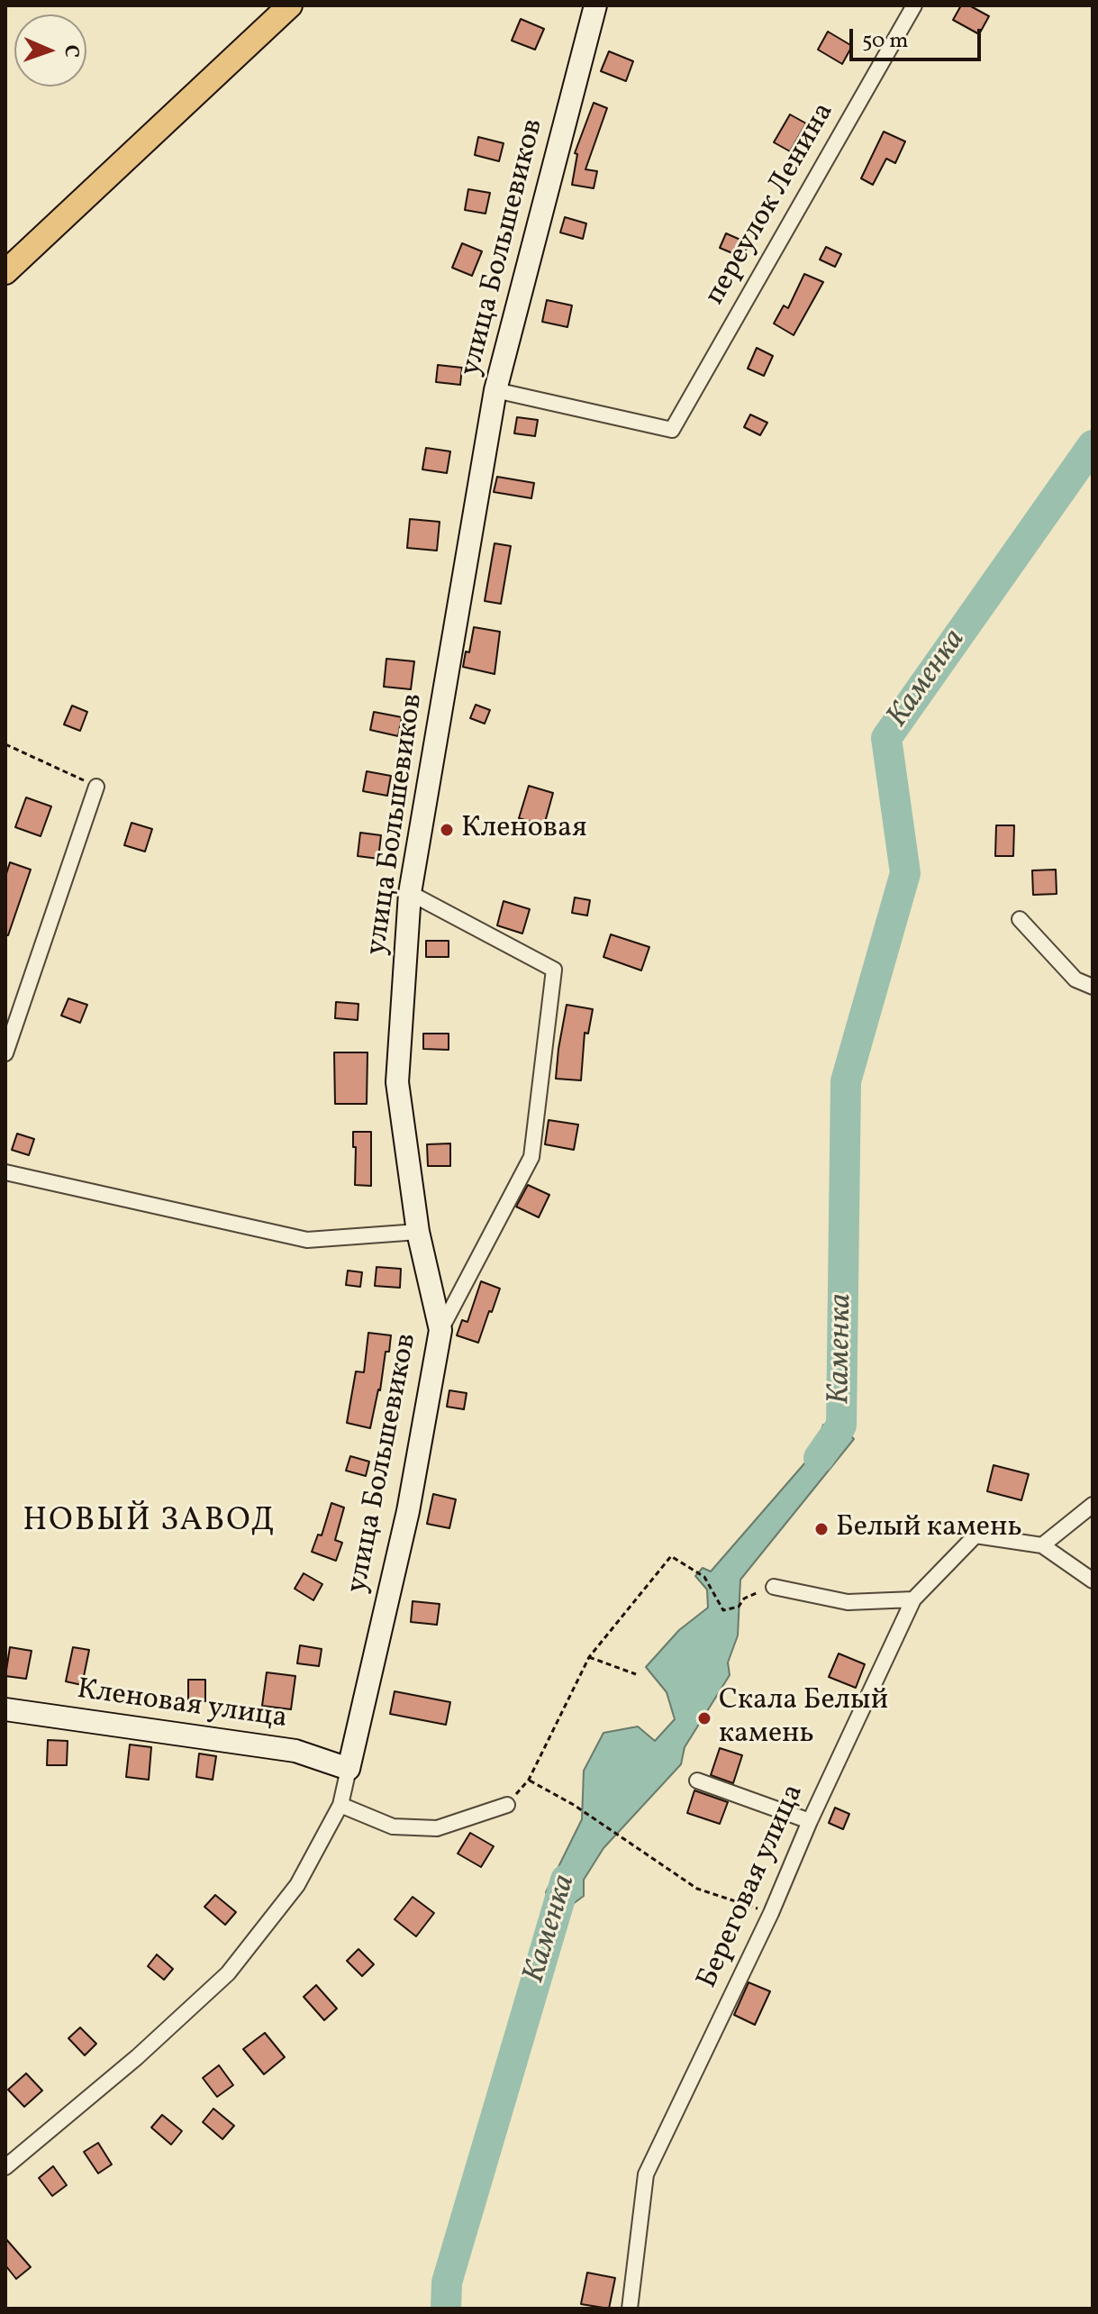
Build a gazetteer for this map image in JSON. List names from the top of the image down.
{
  "streets": {
    "street": [
      "переулок Ленина",
      "улица Большевиков",
      "Кленовая улица",
      "Береговая улица"
    ]
  },
  "crossings": [
    ["переулок Ленина", "улица Большевиков"],
    ["улица Большевиков", "Кленовая улица"]
  ],
  "districts": ["НОВЫЙ ЗАВОД"],
  "water": ["Каменка"],
  "places": ["Кленовая", "Белый камень", "Скала Белый камень"],
  "scale_bar": "50 m",
  "north": "right"
}
